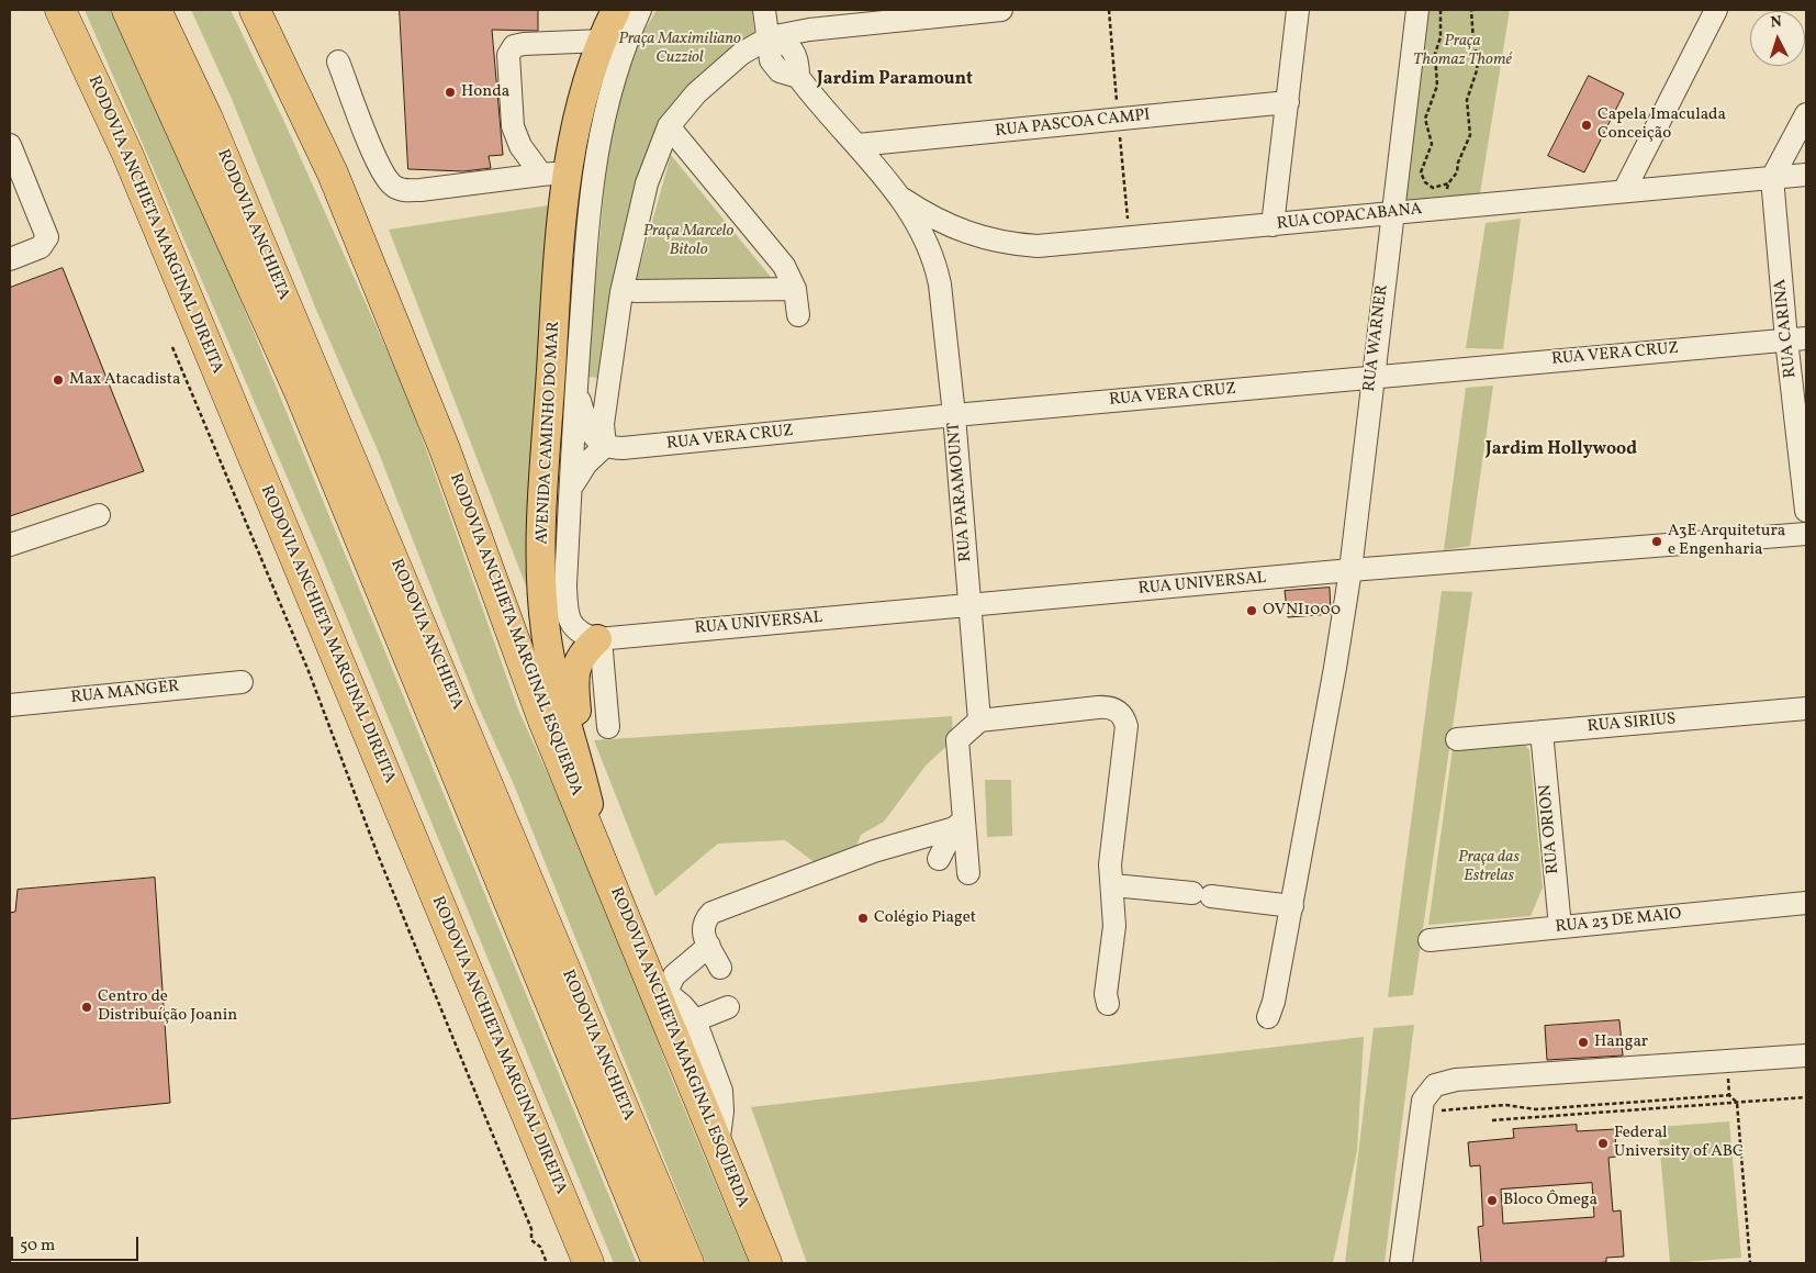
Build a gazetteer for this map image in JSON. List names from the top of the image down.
{
  "streets": {
    "highway": ["RODOVIA ANCHIETA MARGINAL DIREITA", "RODOVIA ANCHIETA", "RODOVIA ANCHIETA MARGINAL ESQUERDA"],
    "main road": ["AVENIDA CAMINHO DO MAR"],
    "street": [
      "RUA PASCOA CAMPI",
      "RUA COPACABANA",
      "RUA CARINA",
      "RUA WARNER",
      "RUA VERA CRUZ",
      "RUA PARAMOUNT",
      "RUA UNIVERSAL",
      "RUA MANGER",
      "RUA SIRIUS",
      "RUA ORION",
      "RUA 23 DE MAIO"
    ]
  },
  "crossings": [
    ["RUA PASCOA CAMPI", "RUA PARAMOUNT"],
    ["RUA COPACABANA", "RUA CARINA"],
    ["RUA COPACABANA", "RUA WARNER"],
    ["RUA COPACABANA", "RUA PARAMOUNT"],
    ["RUA CARINA", "RUA VERA CRUZ"],
    ["RUA WARNER", "RUA VERA CRUZ"],
    ["RUA WARNER", "RUA UNIVERSAL"],
    ["RUA VERA CRUZ", "RUA PARAMOUNT"],
    ["AVENIDA CAMINHO DO MAR", "RUA UNIVERSAL"],
    ["AVENIDA CAMINHO DO MAR", "RODOVIA ANCHIETA MARGINAL ESQUERDA"],
    ["RUA PARAMOUNT", "RUA UNIVERSAL"],
    ["RUA SIRIUS", "RUA ORION"],
    ["RUA ORION", "RUA 23 DE MAIO"]
  ],
  "districts": ["Jardim Paramount", "Jardim Hollywood"],
  "parks": [
    "Praça Maximiliano Cuzziol",
    "Praça Thomaz Thomé",
    "Praça Marcelo Bitolo",
    "Praça das Estrelas"
  ],
  "places": [
    "Honda",
    "Capela Imaculada Conceição",
    "Max Atacadista",
    "A3E Arquitetura e Engenharia",
    "OVNI1000",
    "Colégio Piaget",
    "Centro de Distribuíção Joanin",
    "Hangar",
    "Federal University of ABC",
    "Bloco Ômega"
  ],
  "scale_bar": "50 m",
  "north": "top"
}
